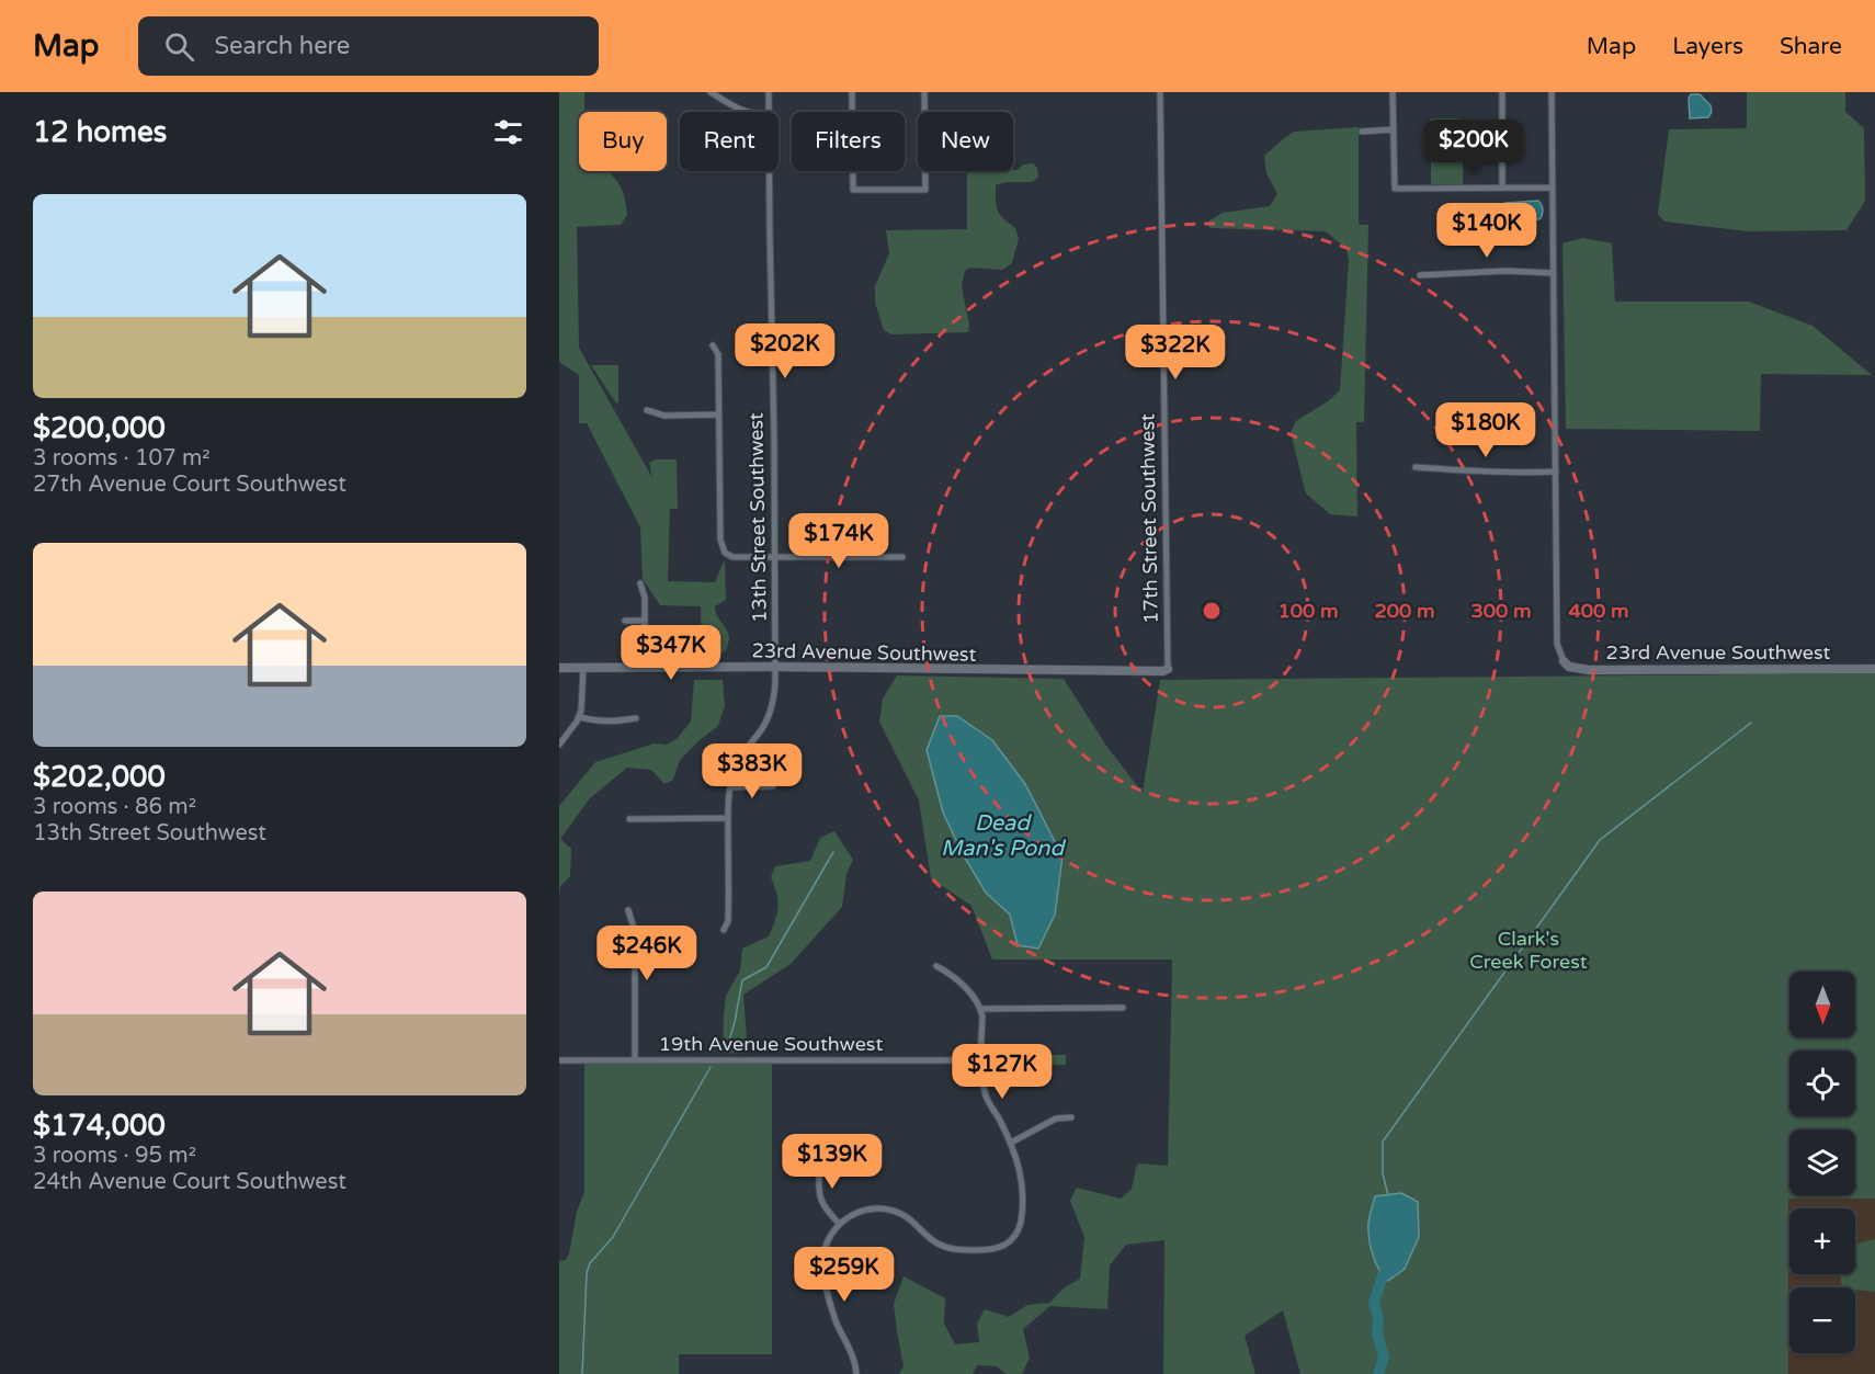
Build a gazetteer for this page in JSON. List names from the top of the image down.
{
  "streets": {
    "street": [
      "13th Street Southwest",
      "17th Street Southwest",
      "23rd Avenue Southwest",
      "19th Avenue Southwest"
    ]
  },
  "crossings": [
    ["13th Street Southwest", "23rd Avenue Southwest"],
    ["17th Street Southwest", "23rd Avenue Southwest"]
  ],
  "water": ["Dead Man's Pond"],
  "parks": ["Clark's Creek Forest"],
  "north": "bottom",
  "page": {
    "header": "Map",
    "search": "Search here",
    "nav": ["Map", "Layers", "Share"],
    "heading": "12 homes",
    "chip": [
      "Buy",
      "Rent",
      "Filters",
      "New"
    ],
    "price": [
      "$200K",
      "$140K",
      "$202K",
      "$322K",
      "$180K",
      "$174K",
      "$347K",
      "$383K",
      "$246K",
      "$127K",
      "$139K",
      "$259K"
    ],
    "list": [
      {
        "name": "$200,000",
        "note": "3 rooms · 107 m² · 27th Avenue Court Southwest"
      },
      {
        "name": "$202,000",
        "note": "3 rooms · 86 m² · 13th Street Southwest"
      },
      {
        "name": "$174,000",
        "note": "3 rooms · 95 m² · 24th Avenue Court Southwest"
      }
    ],
    "map_buttons": ["+", "−"]
  },
  "rings": [
    "100 m",
    "200 m",
    "300 m",
    "400 m"
  ]
}
